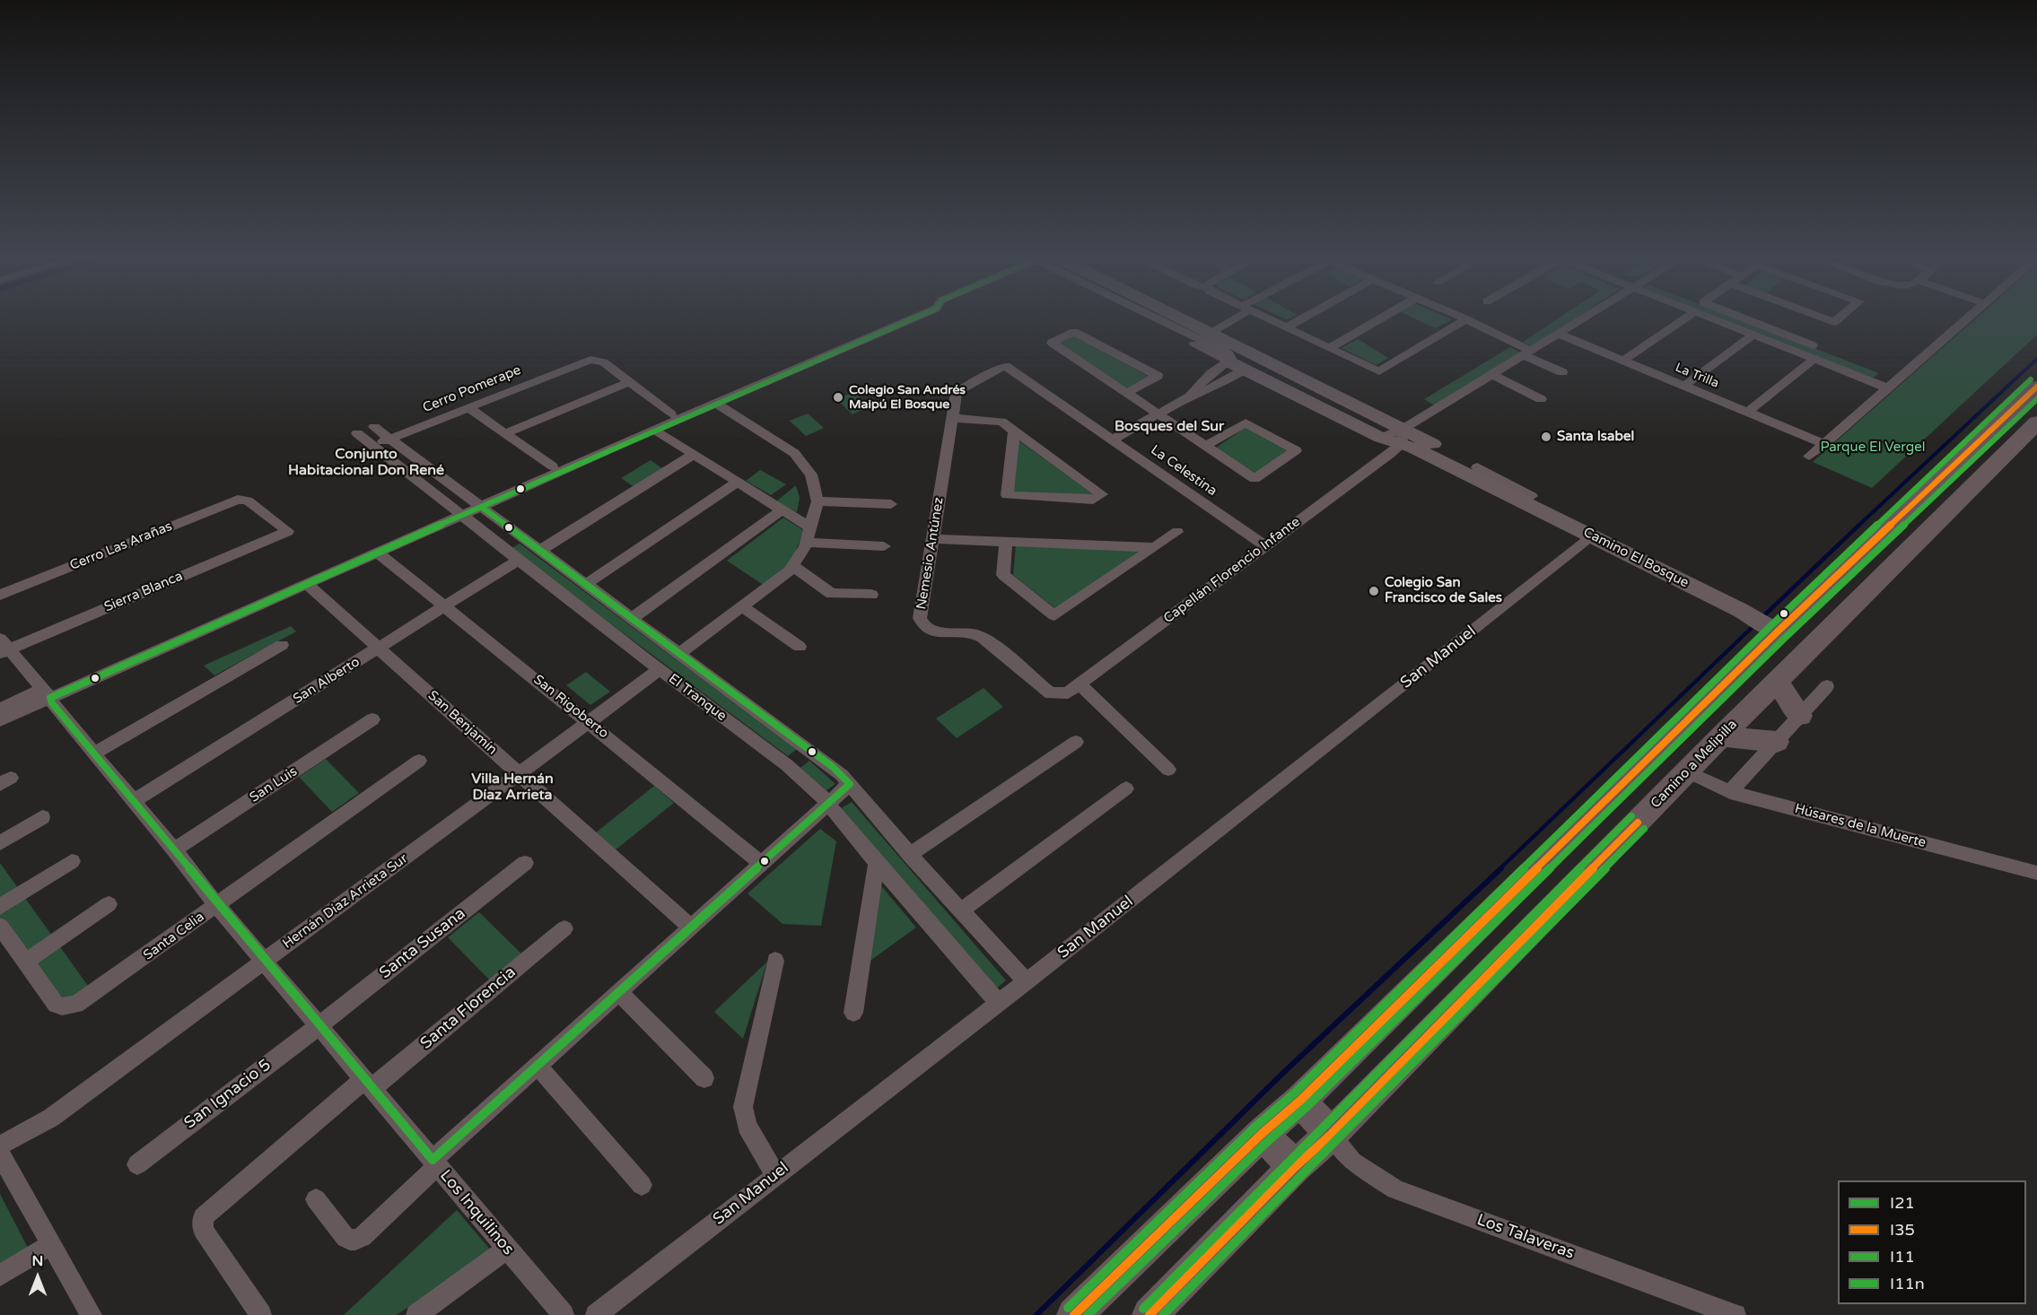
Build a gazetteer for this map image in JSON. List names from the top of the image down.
{
  "streets": {
    "main road": ["Camino a Melipilla"],
    "street": [
      "La Trilla",
      "Cerro Pomerape",
      "La Celestina",
      "Cerro Las Arañas",
      "Nemesio Antúnez",
      "Camino El Bosque",
      "Capellán Florencio Infante",
      "Sierra Blanca",
      "San Manuel",
      "San Alberto",
      "El Tranque",
      "San Rigoberto",
      "San Benjamín",
      "San Luis",
      "Húsares de la Muerte",
      "Hernán Díaz Arrieta Sur",
      "Santa Celia",
      "Santa Susana",
      "Santa Florencia",
      "San Ignacio 5",
      "Los Inquilinos",
      "Los Talaveras"
    ]
  },
  "crossings": [
    ["La Trilla", "Capellán Florencio Infante"],
    ["Cerro Pomerape", "El Tranque"],
    ["La Celestina", "Nemesio Antúnez"],
    ["La Celestina", "Capellán Florencio Infante"],
    ["Cerro Las Arañas", "Sierra Blanca"],
    ["Nemesio Antúnez", "Capellán Florencio Infante"],
    ["Camino El Bosque", "Capellán Florencio Infante"],
    ["Camino El Bosque", "San Manuel"],
    ["Sierra Blanca", "Los Inquilinos"],
    ["San Manuel", "El Tranque"],
    ["San Alberto", "El Tranque"],
    ["San Alberto", "San Rigoberto"],
    ["San Alberto", "San Benjamín"],
    ["San Alberto", "Los Inquilinos"],
    ["El Tranque", "Hernán Díaz Arrieta Sur"],
    ["San Rigoberto", "Hernán Díaz Arrieta Sur"],
    ["San Benjamín", "Hernán Díaz Arrieta Sur"],
    ["Camino a Melipilla", "Húsares de la Muerte"],
    ["Camino a Melipilla", "Los Talaveras"],
    ["San Luis", "Los Inquilinos"],
    ["Hernán Díaz Arrieta Sur", "Los Inquilinos"],
    ["Santa Celia", "Los Inquilinos"],
    ["Santa Susana", "San Ignacio 5"],
    ["Santa Susana", "Los Inquilinos"],
    ["Santa Florencia", "Los Inquilinos"],
    ["San Ignacio 5", "Los Inquilinos"]
  ],
  "districts": ["Bosques del Sur", "Conjunto Habitacional Don René", "Villa Hernán Díaz Arrieta"],
  "parks": ["Parque El Vergel"],
  "places": ["Colegio San Andrés Maipú El Bosque", "Santa Isabel", "Colegio San Francisco de Sales"],
  "lines": [
    "transit line I21",
    "transit line I11n",
    "transit line I35",
    "transit line I11"
  ],
  "legend": [
    "I21",
    "I35",
    "I11",
    "I11n"
  ],
  "north": "top"
}
